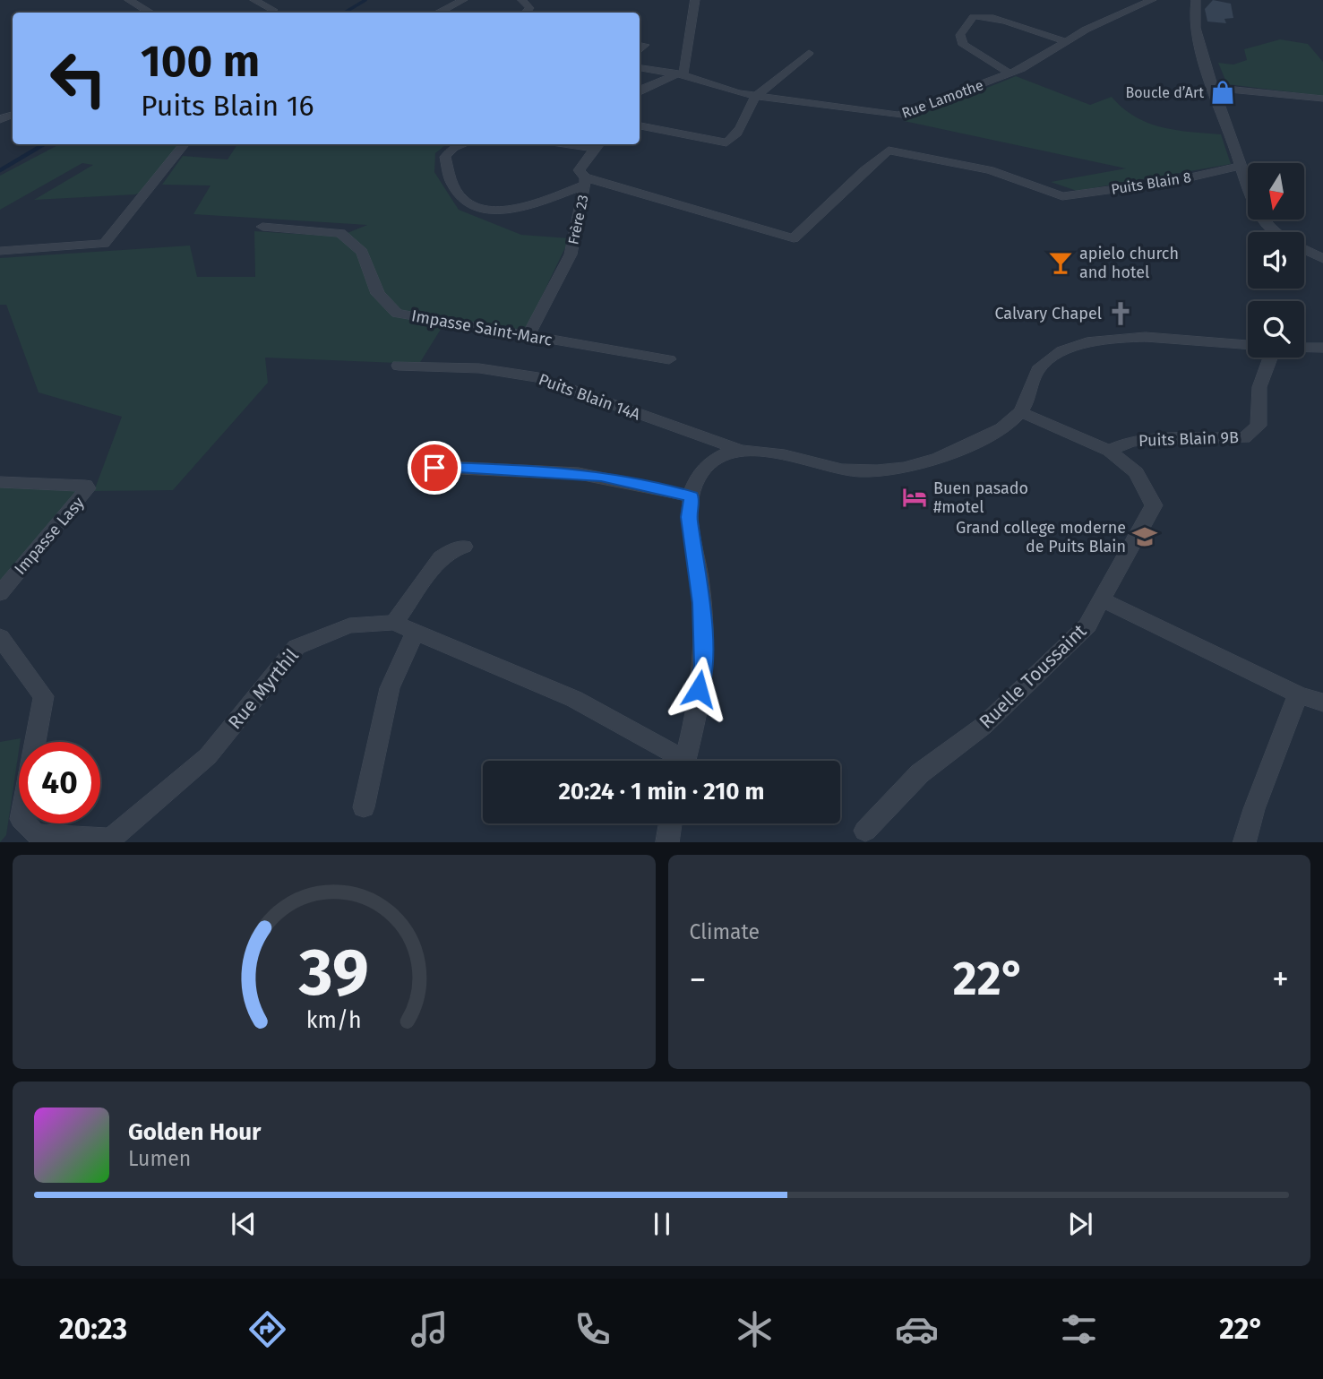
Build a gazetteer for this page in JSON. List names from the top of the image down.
{
  "streets": {
    "street": [
      "Rue Lamothe",
      "Puits Blain 8",
      "Frère 23",
      "Impasse Saint-Marc",
      "Puits Blain 14A",
      "Puits Blain 9B",
      "Impasse Lasy",
      "Ruelle Toussaint",
      "Rue Myrthil"
    ]
  },
  "crossings": [
    ["Puits Blain 8", "Frère 23"],
    ["Frère 23", "Impasse Saint-Marc"],
    ["Puits Blain 14A", "Ruelle Toussaint"],
    ["Puits Blain 9B", "Ruelle Toussaint"]
  ],
  "places": {
    "shop": ["Boucle d’Art"],
    "bar": ["apielo church and hotel"],
    "church": ["Calvary Chapel"],
    "hotel": ["Buen pasado #motel"],
    "school or university": ["Grand college moderne de Puits Blain"]
  },
  "north": "bottom",
  "page": {
    "turn": ["100 m", "Puits Blain 16"],
    "limit": "40",
    "trip": "20:24 · 1 min · 210 m",
    "tile": "Climate",
    "heat": ["−", "22°", "+"],
    "song": ["Golden Hour", "Lumen"],
    "tabs": ["20:23", "22°"],
    "gauge": ["39", "km/h"]
  }
}
